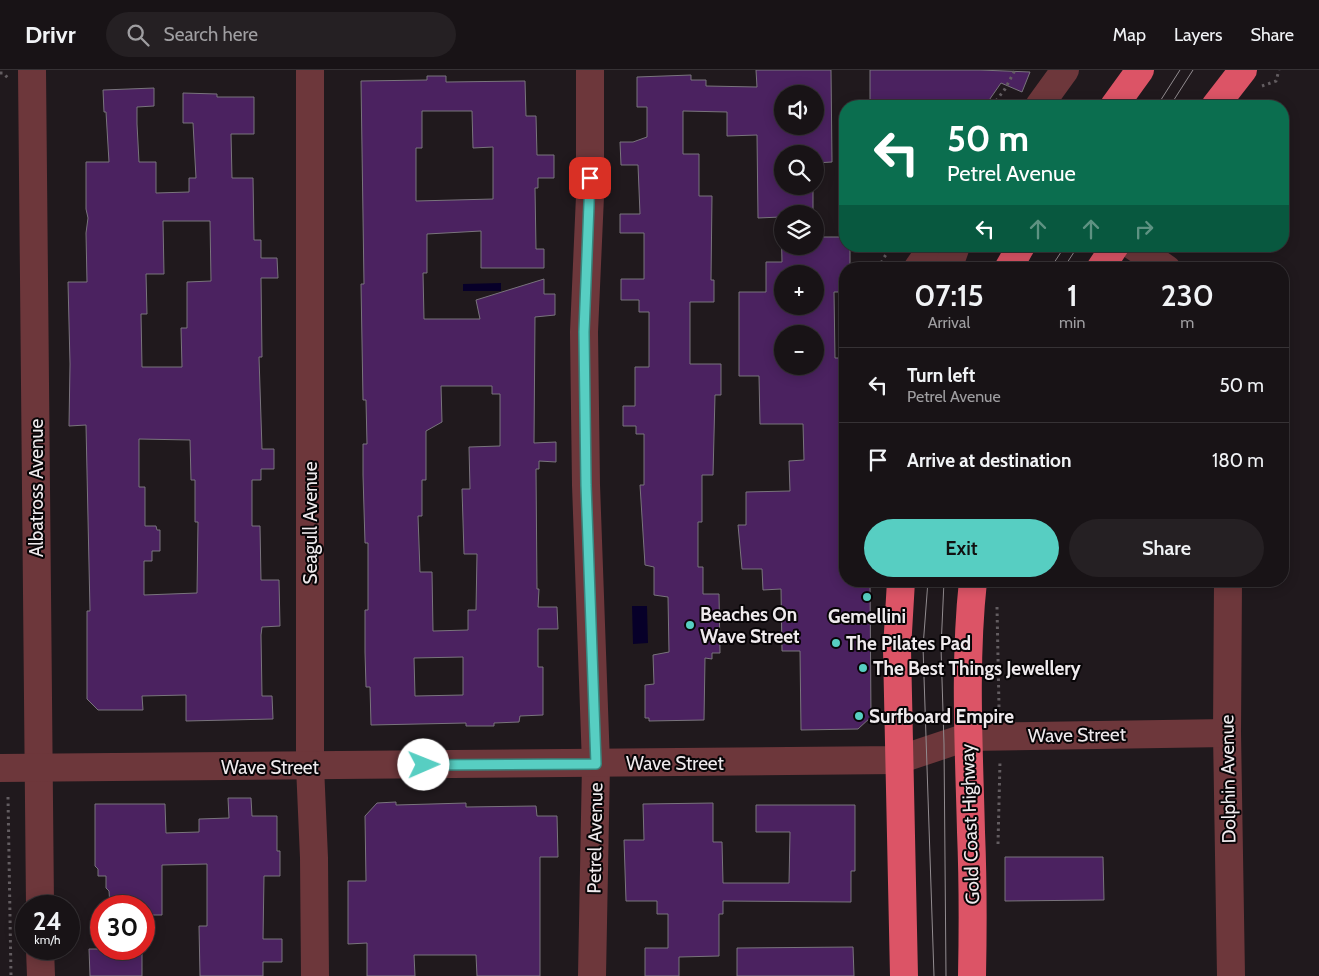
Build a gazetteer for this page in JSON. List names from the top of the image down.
{
  "streets": {
    "highway": ["Gold Coast Highway"],
    "street": [
      "Albatross Avenue",
      "Seagull Avenue",
      "Wave Street",
      "Dolphin Avenue",
      "Petrel Avenue"
    ]
  },
  "crossings": [
    ["Albatross Avenue", "Wave Street"],
    ["Seagull Avenue", "Wave Street"],
    ["Wave Street", "Dolphin Avenue"],
    ["Wave Street", "Gold Coast Highway"],
    ["Wave Street", "Petrel Avenue"]
  ],
  "places": [
    "Gemellini",
    "Beaches On Wave Street",
    "The Pilates Pad",
    "The Best Things Jewellery",
    "Surfboard Empire"
  ],
  "page": {
    "header": "Drivr",
    "search": "Search here",
    "nav": ["Map", "Layers", "Share"],
    "map_buttons": ["+", "−"],
    "turn": ["50 m", "Petrel Avenue"],
    "eta": [
      "07:15",
      "Arrival",
      "1",
      "min",
      "230",
      "m"
    ],
    "list": [
      {
        "name": "Turn left",
        "note": "Petrel Avenue",
        "value": "50 m"
      },
      {
        "name": "Arrive at destination",
        "value": "180 m"
      }
    ],
    "buttons": ["Exit", "Share"],
    "speed": "24 km/h",
    "limit": "30"
  }
}
